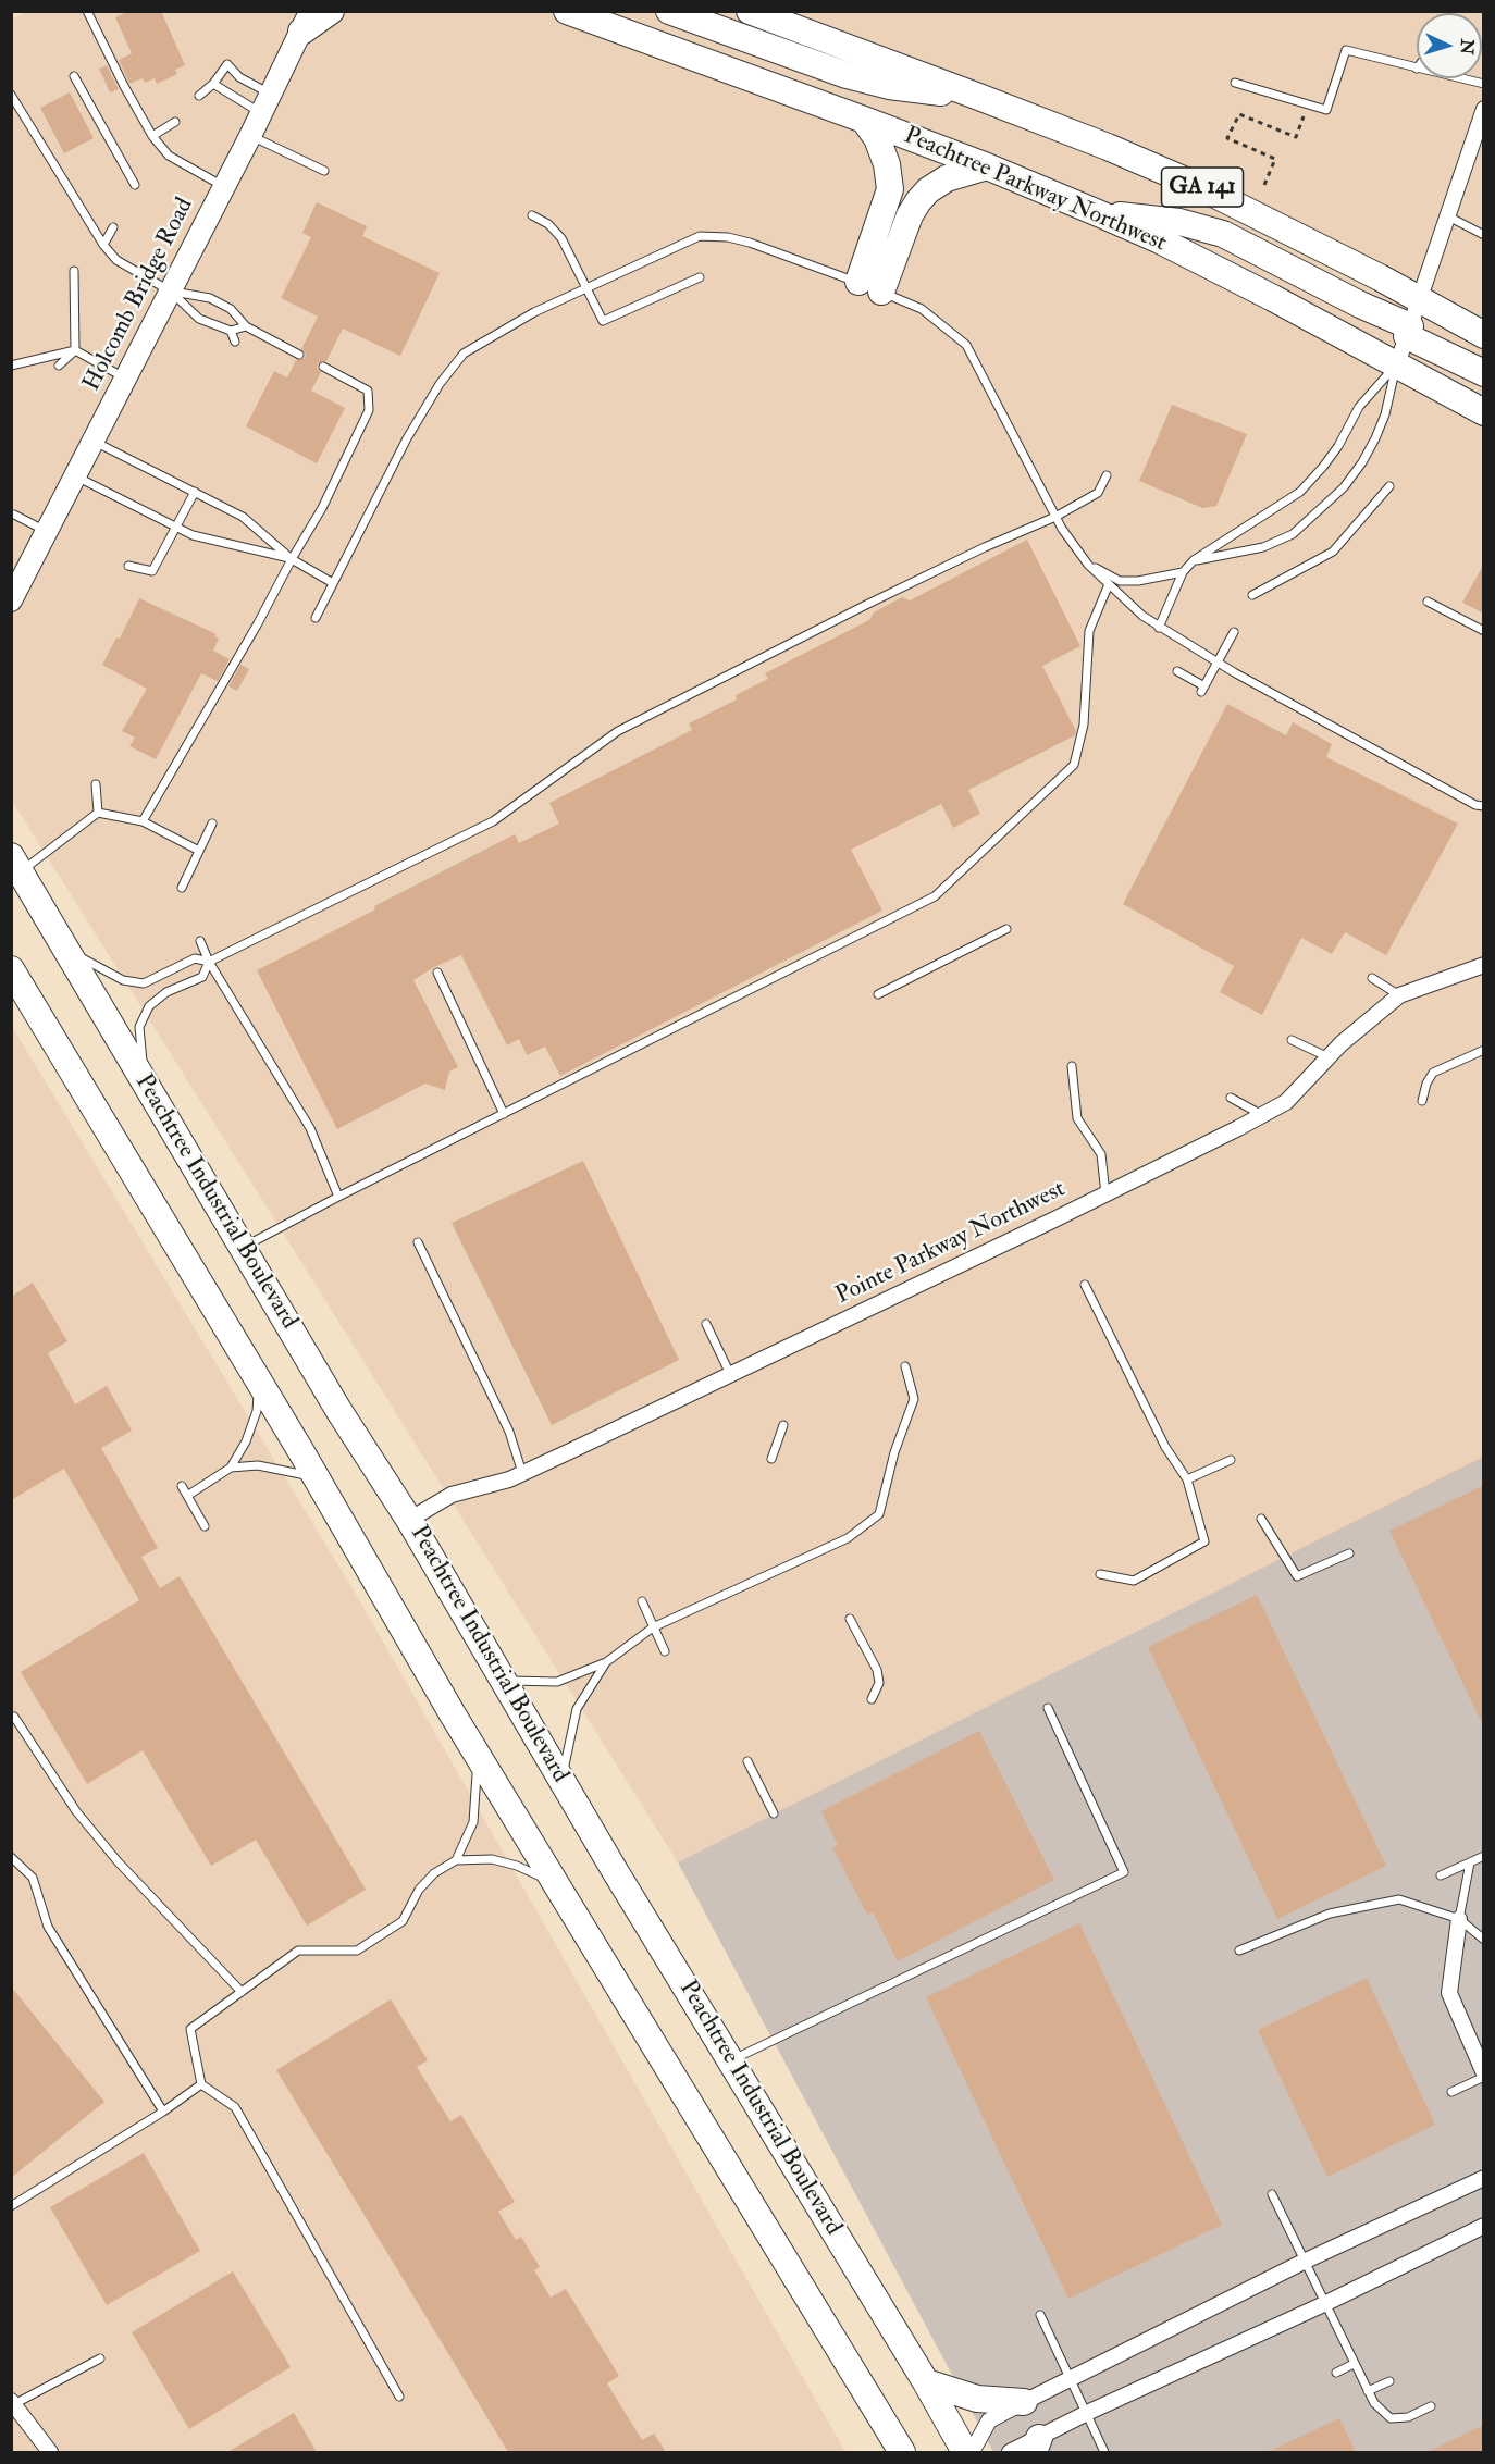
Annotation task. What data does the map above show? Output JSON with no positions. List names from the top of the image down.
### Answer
{
  "streets": {
    "highway": ["GA 141", "Peachtree Parkway Northwest", "Peachtree Industrial Boulevard"],
    "main road": ["Holcomb Bridge Road"],
    "street": ["Pointe Parkway Northwest"]
  },
  "crossings": [
    ["Peachtree Industrial Boulevard", "Pointe Parkway Northwest"]
  ],
  "north": "right"
}
